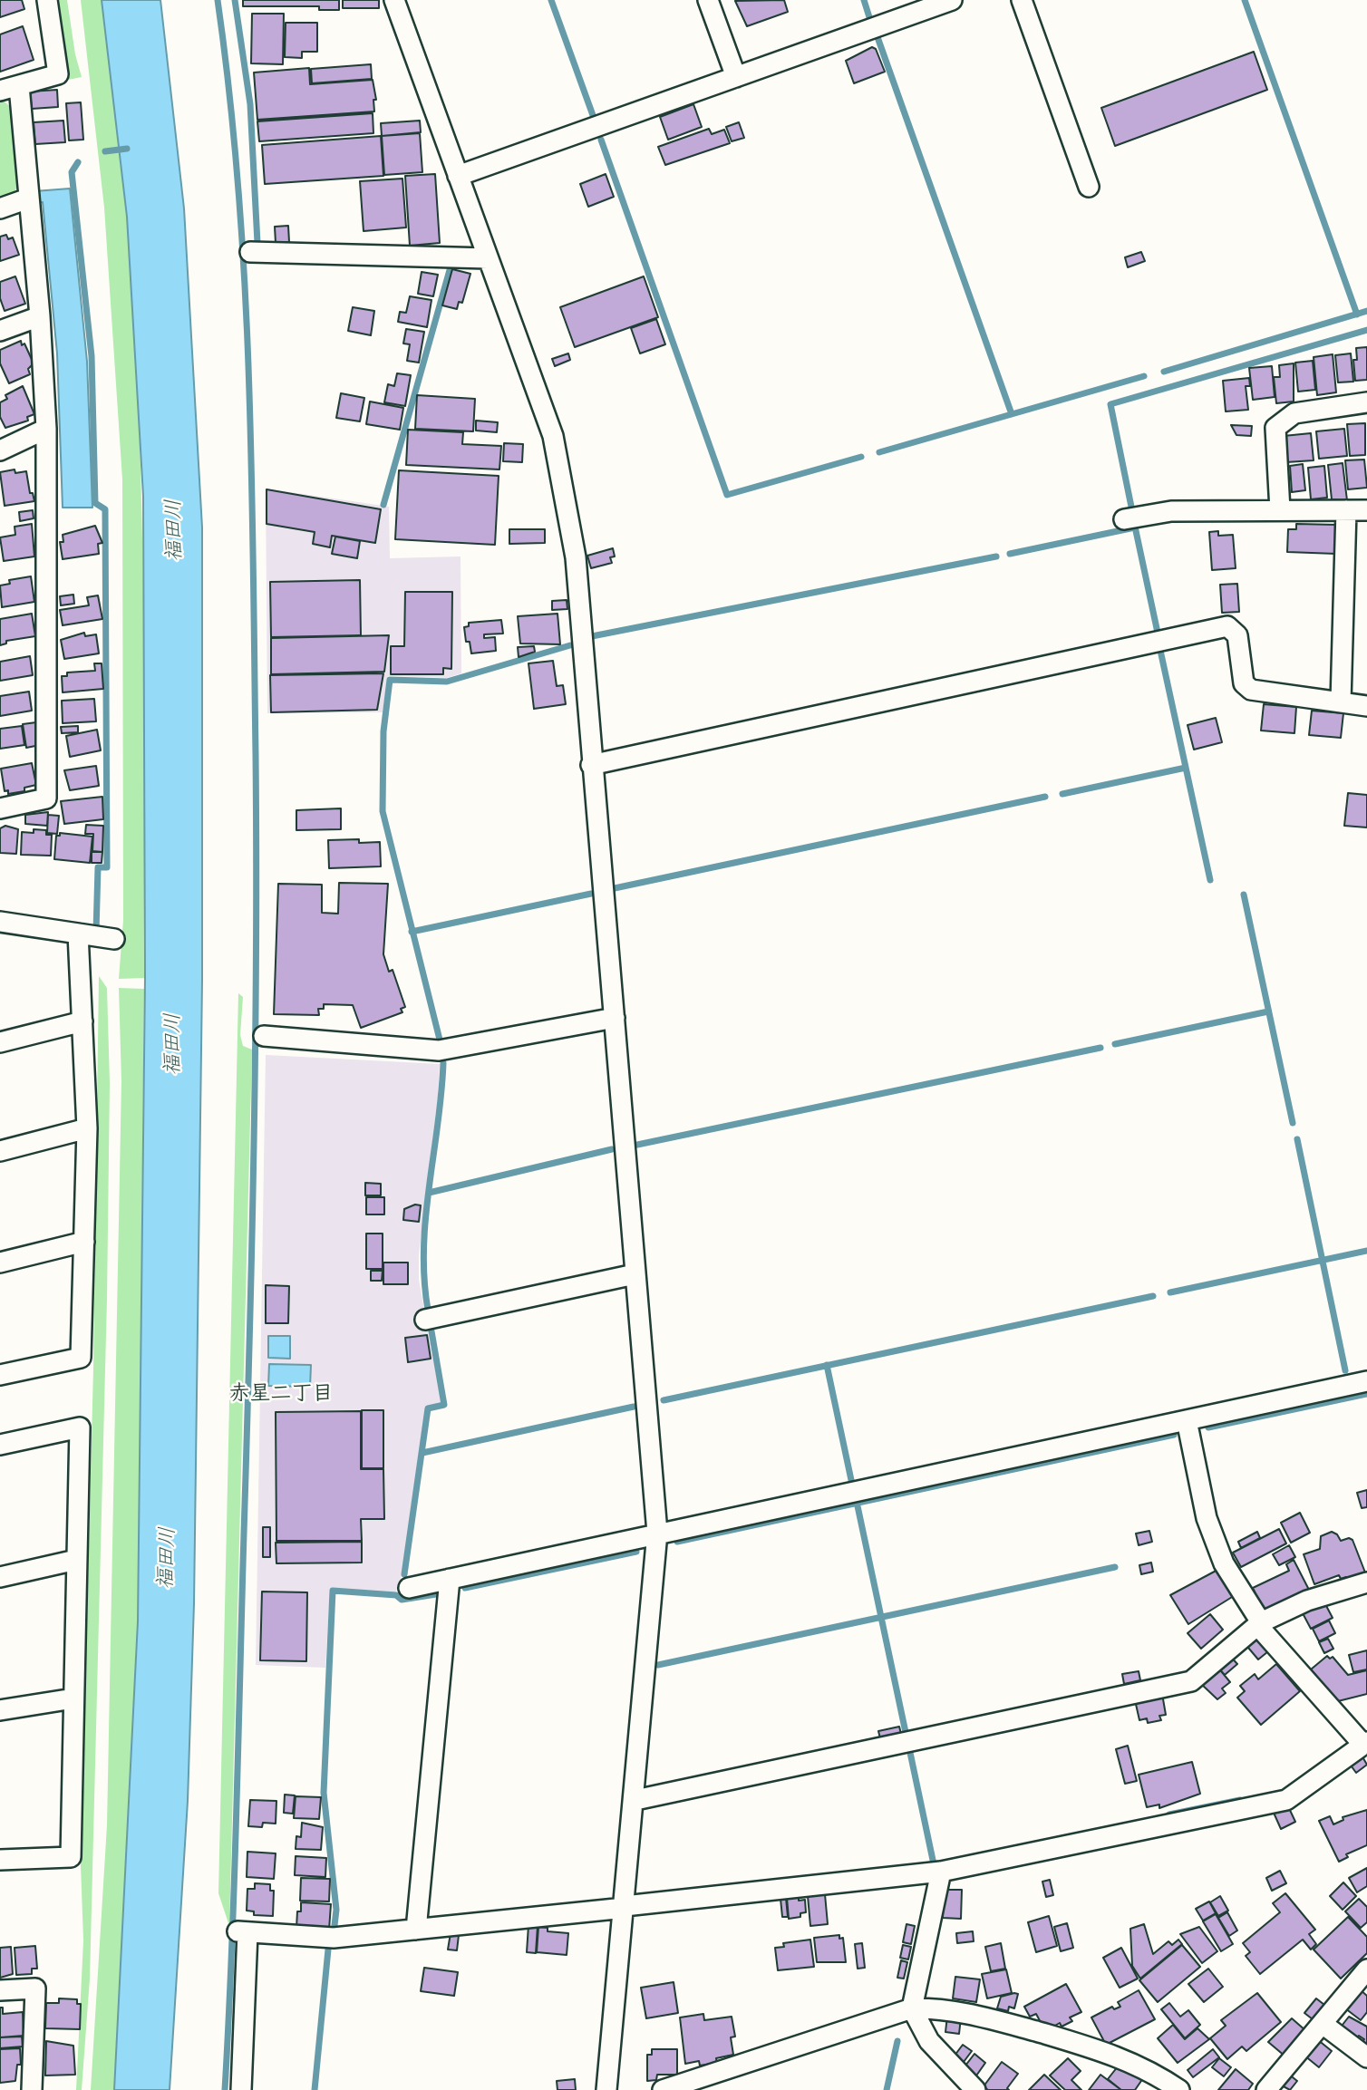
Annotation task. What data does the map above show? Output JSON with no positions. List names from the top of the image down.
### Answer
{
  "districts": ["赤星二丁目"],
  "water": ["福田川"]
}
